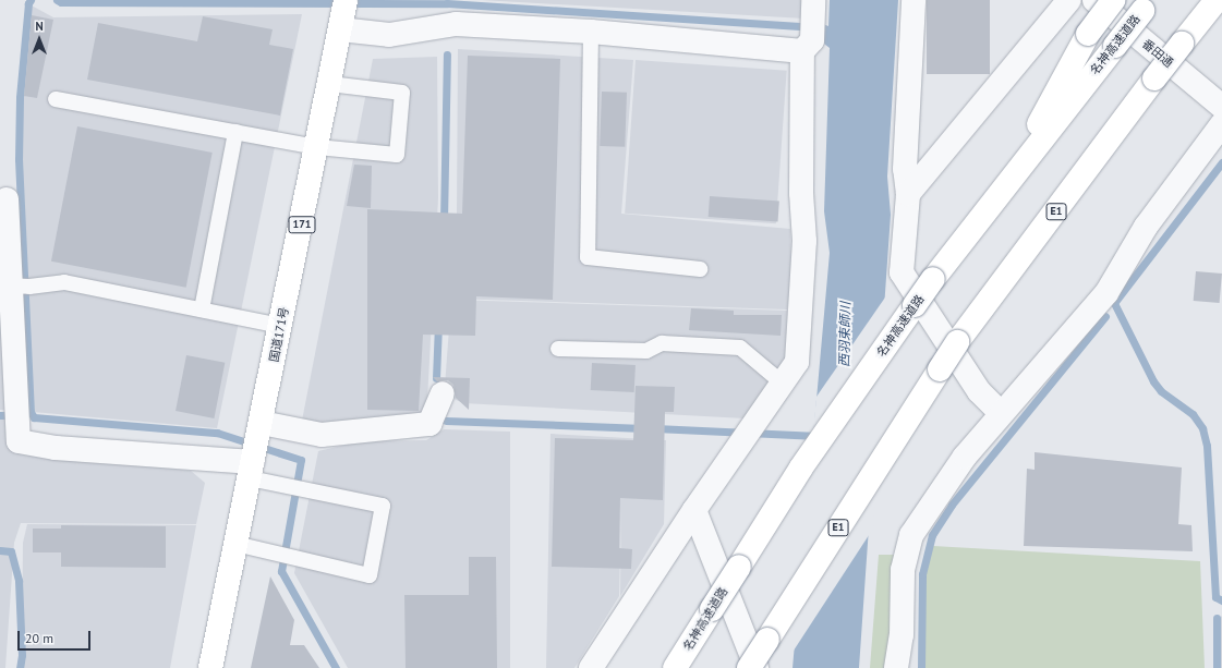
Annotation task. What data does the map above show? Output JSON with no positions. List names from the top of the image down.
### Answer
{
  "streets": {
    "highway": [
      "名神高速道路",
      "E1",
      "171",
      "国道171号"
    ],
    "street": ["番田通"]
  },
  "water": ["西羽束師川"],
  "scale_bar": "20 m",
  "north": "top"
}
